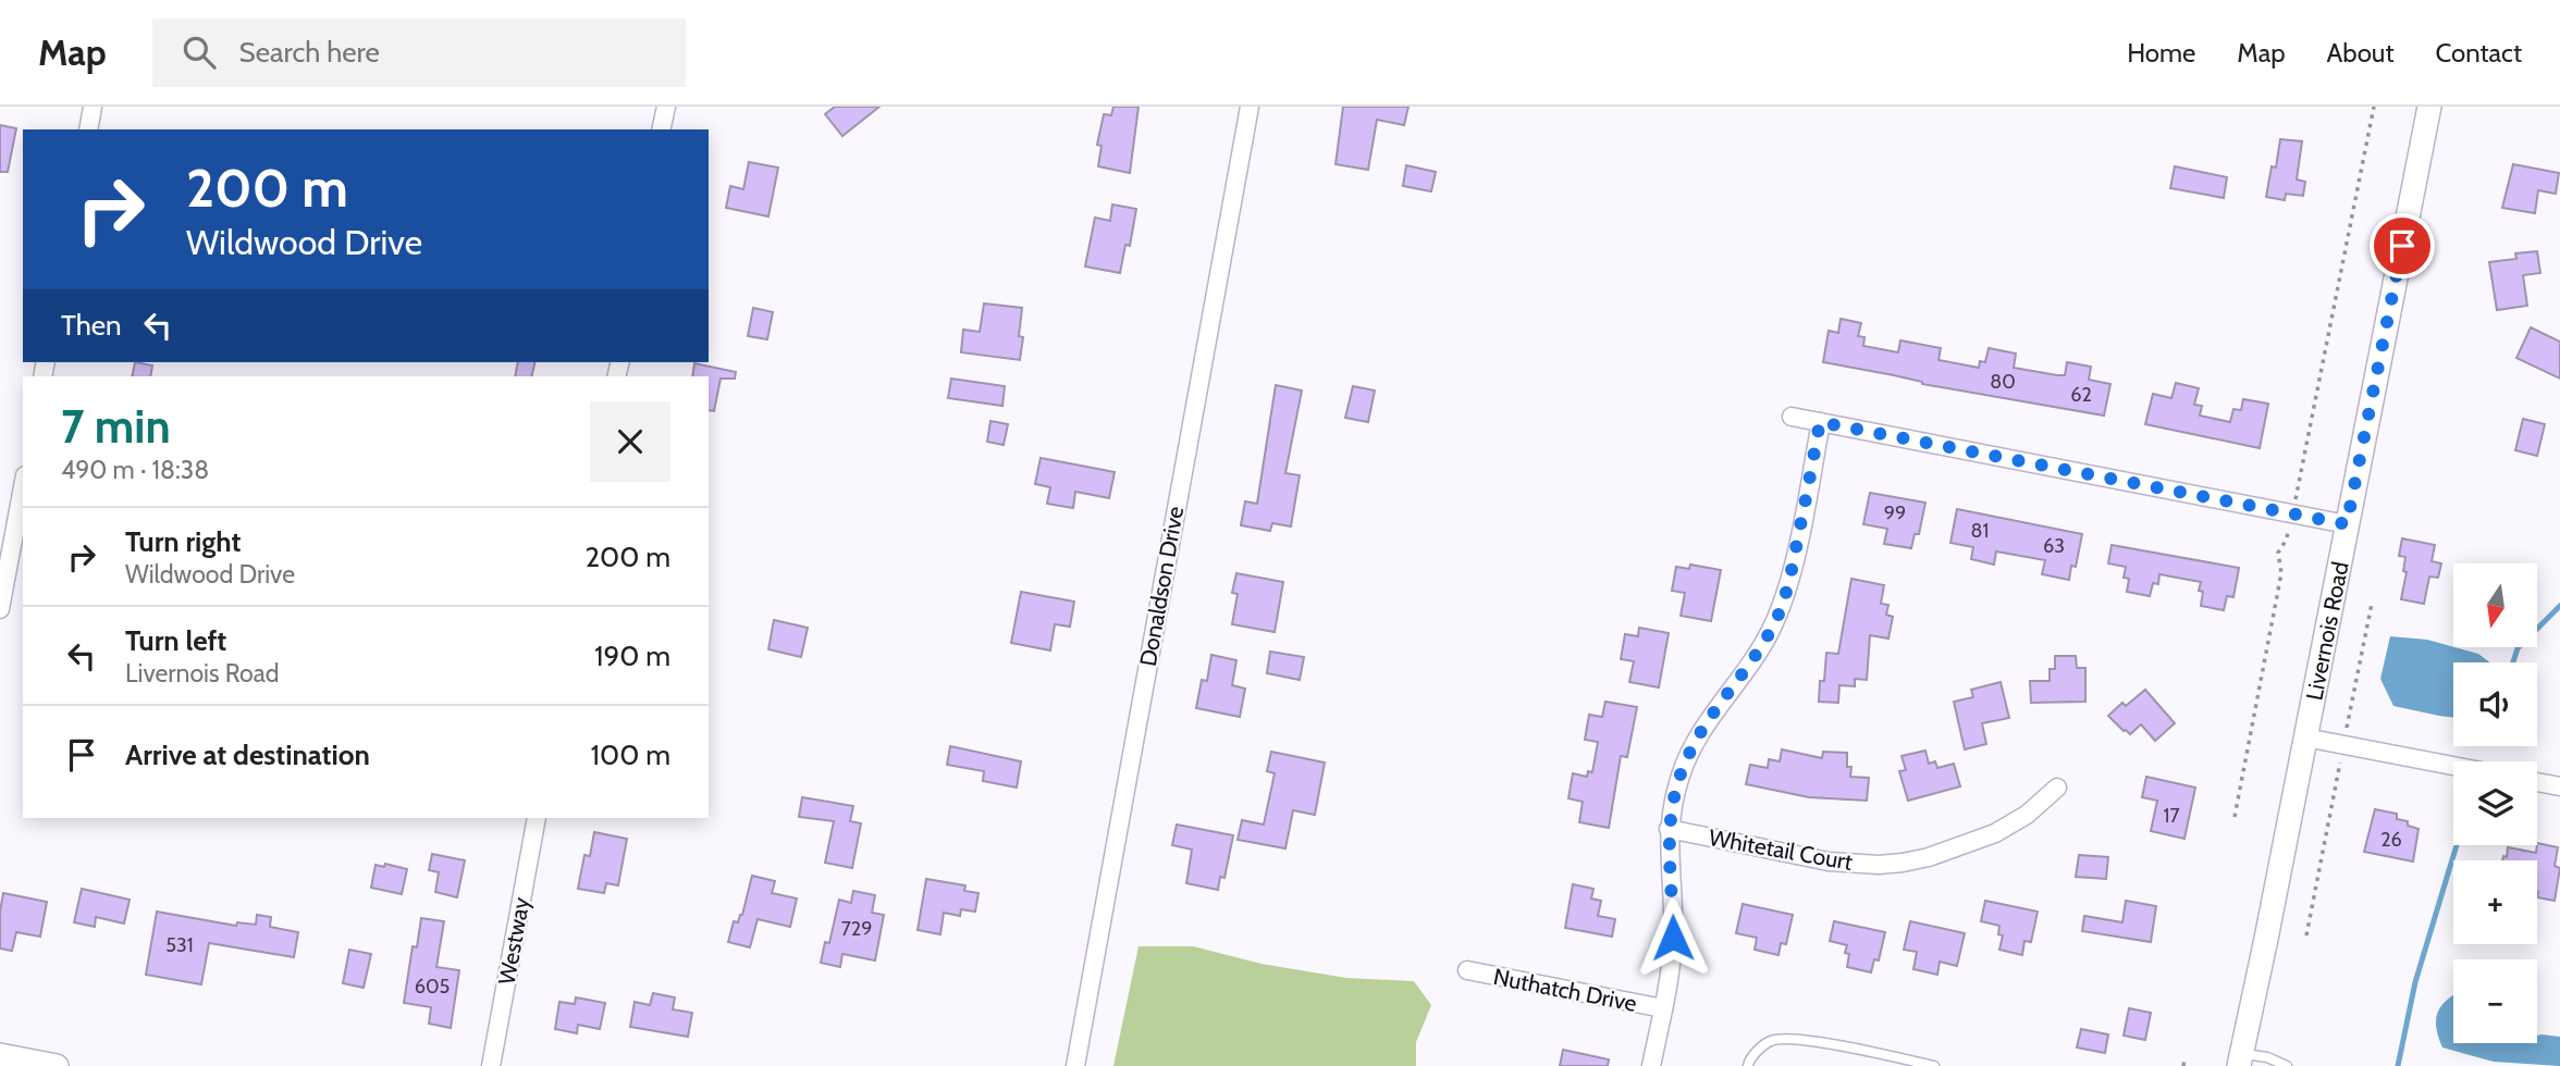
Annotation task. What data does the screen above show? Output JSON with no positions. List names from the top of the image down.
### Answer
{
  "streets": {
    "street": [
      "Donaldson Drive",
      "Livernois Road",
      "Whitetail Court",
      "Westway",
      "Nuthatch Drive"
    ]
  },
  "house_numbers": [
    "80",
    "62",
    "99",
    "81",
    "63",
    "17",
    "26",
    "729",
    "531",
    "605"
  ],
  "north": "bottom",
  "page": {
    "header": "Map",
    "search": "Search here",
    "nav": [
      "Home",
      "Map",
      "About",
      "Contact"
    ],
    "turn": ["200 m", "Wildwood Drive"],
    "then": "Then",
    "heading": ["7 min", "490 m · 18:38"],
    "list": [
      {
        "name": "Turn right",
        "note": "Wildwood Drive",
        "value": "200 m"
      },
      {
        "name": "Turn left",
        "note": "Livernois Road",
        "value": "190 m"
      },
      {
        "name": "Arrive at destination",
        "value": "100 m"
      }
    ],
    "map_buttons": ["+", "−"]
  }
}
